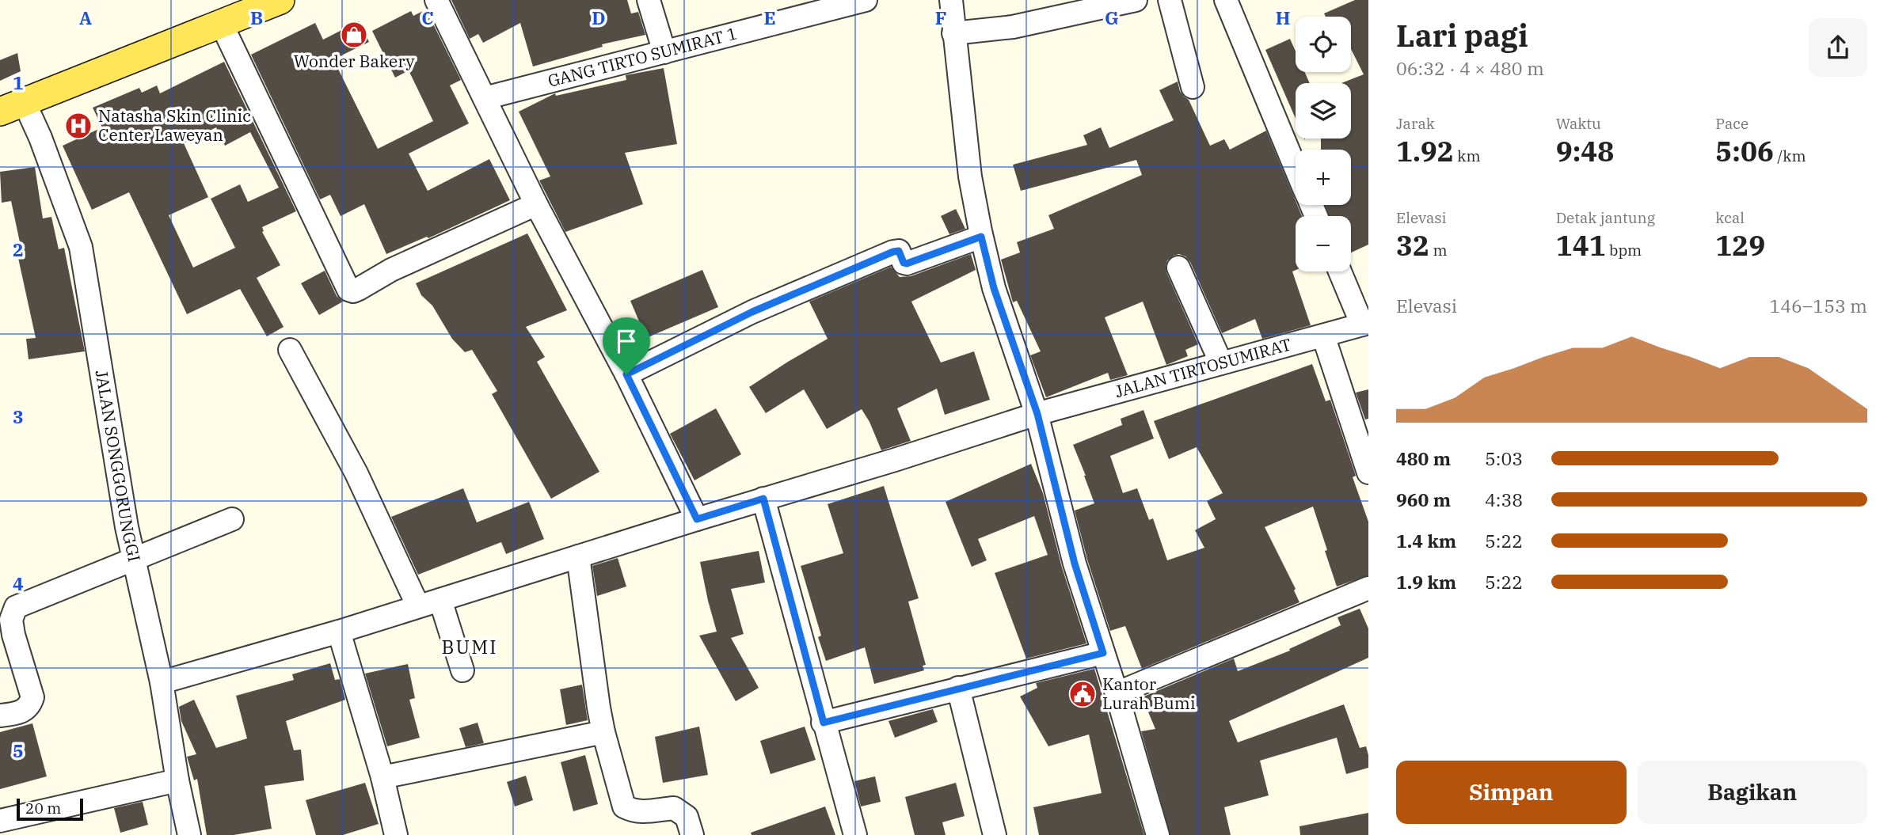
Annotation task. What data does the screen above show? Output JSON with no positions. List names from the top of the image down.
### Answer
{
  "streets": {
    "street": ["GANG TIRTO SUMIRAT 1", "JALAN TIRTOSUMIRAT", "JALAN SONGGORUNGGI"]
  },
  "crossings": [
    ["JALAN TIRTOSUMIRAT", "JALAN SONGGORUNGGI"]
  ],
  "districts": ["BUMI"],
  "places": {
    "shop": ["Wonder Bakery"],
    "hospital": ["Natasha Skin Clinic Center Laweyan"],
    "public building": ["Kantor Lurah Bumi"]
  },
  "scale_bar": "20 m",
  "page": {
    "heading": ["Lari pagi", "06:32 · 4 × 480 m"],
    "map_buttons": ["+", "−"],
    "stats": [
      ["Jarak", "1.92 km"],
      ["Waktu", "9:48"],
      ["Pace", "5:06 /km"],
      ["Elevasi", "32 m"],
      ["Detak jantung", "141 bpm"],
      ["kcal", "129"]
    ],
    "chart": ["Elevasi", "146–153 m"],
    "list": [
      {
        "name": "480 m",
        "note": "5:03"
      },
      {
        "name": "960 m",
        "note": "4:38"
      },
      {
        "name": "1.4 km",
        "note": "5:22"
      },
      {
        "name": "1.9 km",
        "note": "5:22"
      }
    ],
    "buttons": ["Simpan", "Bagikan"],
    "scale": "20 m"
  },
  "grid": {
    "columns": [
      "A",
      "B",
      "C",
      "D",
      "E",
      "F",
      "G",
      "H"
    ],
    "rows": [
      "1",
      "2",
      "3",
      "4",
      "5"
    ]
  }
}
